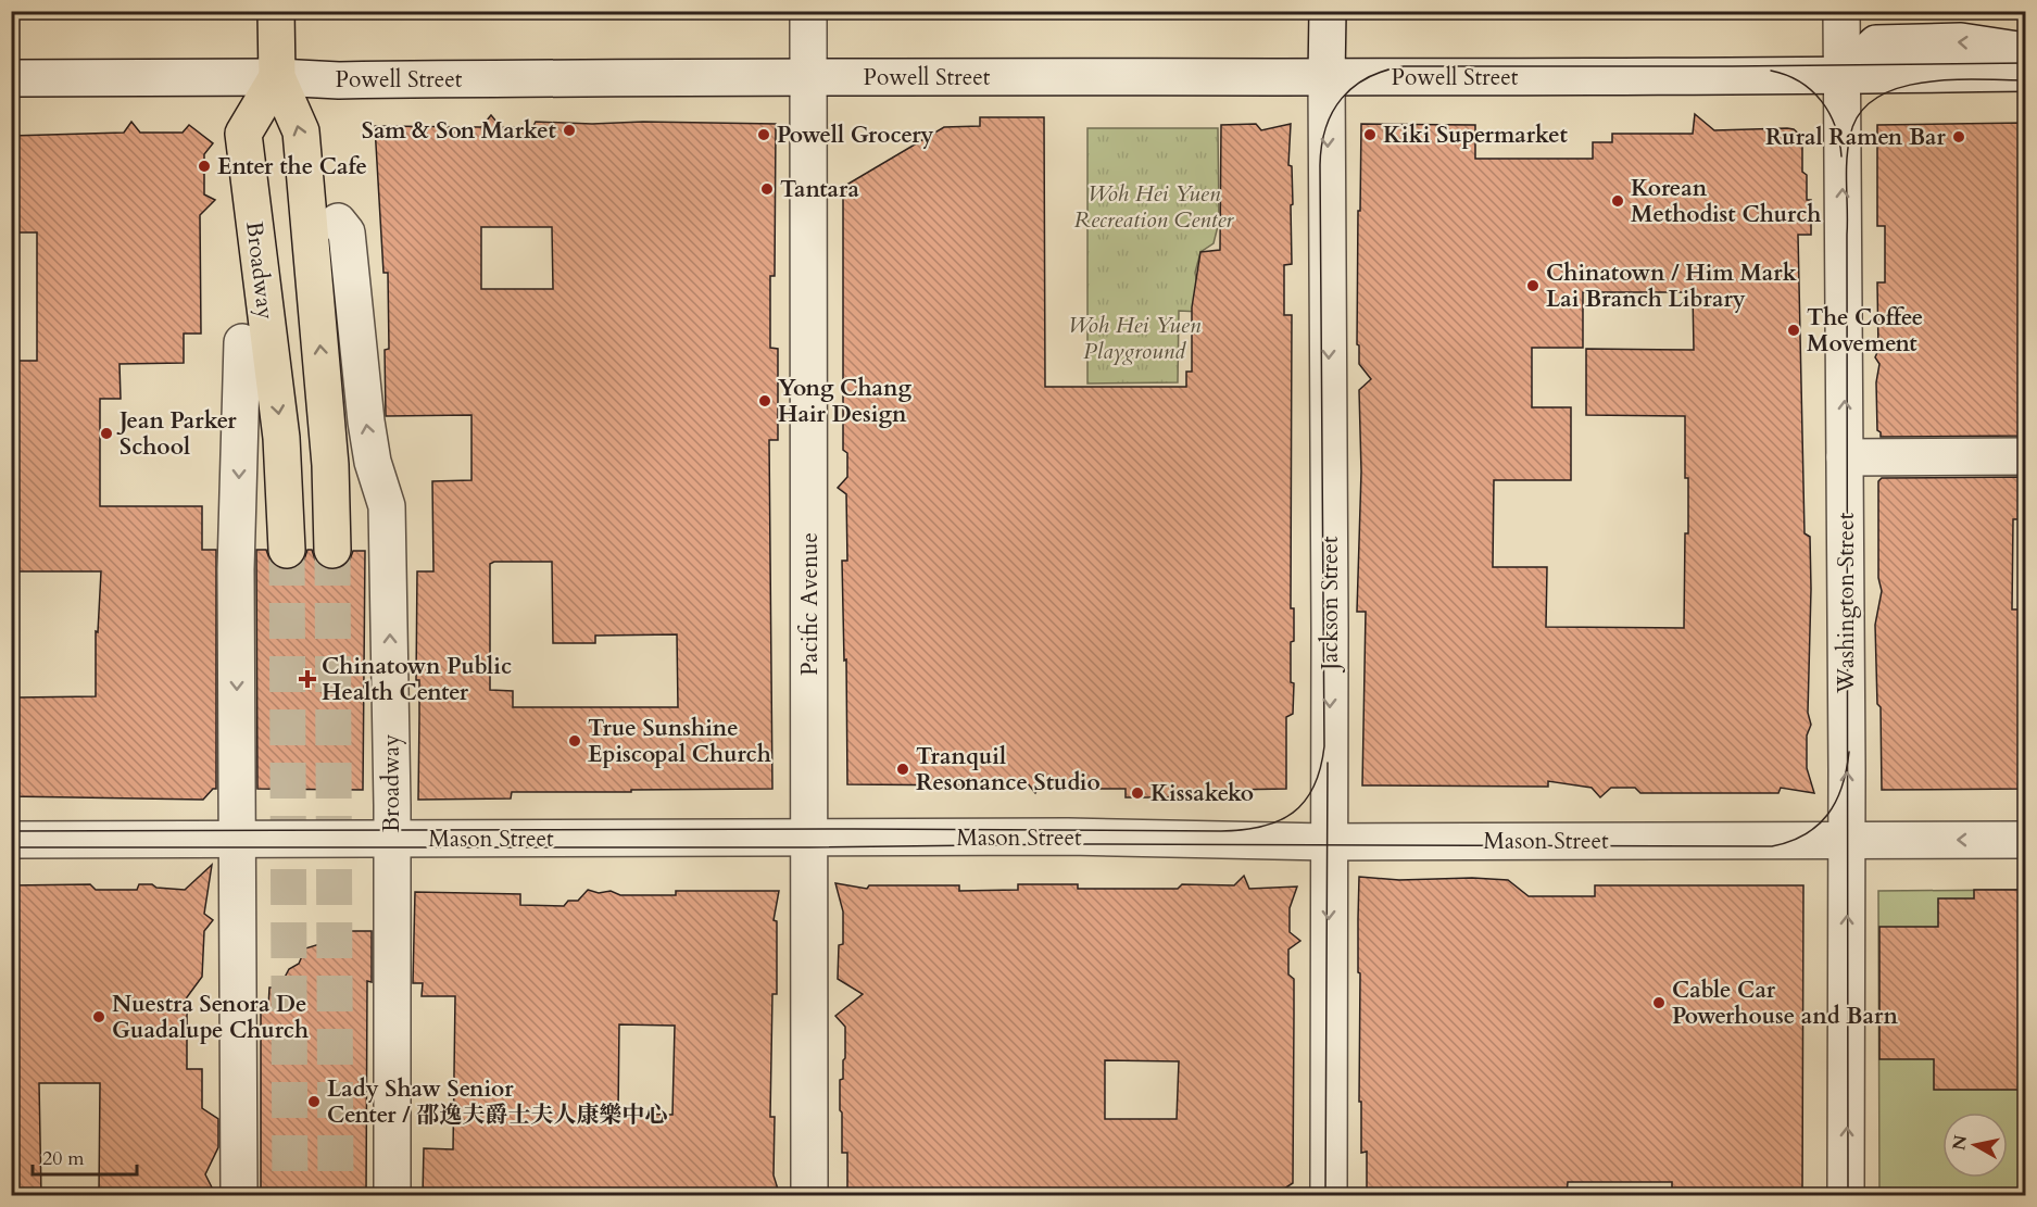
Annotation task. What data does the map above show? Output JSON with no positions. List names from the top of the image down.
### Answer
{
  "streets": {
    "main road": ["Broadway"],
    "street": [
      "Powell Street",
      "Jackson Street",
      "Washington Street",
      "Pacific Avenue",
      "Mason Street"
    ]
  },
  "crossings": [
    ["Powell Street", "Broadway"],
    ["Powell Street", "Jackson Street"],
    ["Powell Street", "Washington Street"],
    ["Powell Street", "Pacific Avenue"],
    ["Broadway", "Mason Street"],
    ["Jackson Street", "Mason Street"],
    ["Washington Street", "Mason Street"],
    ["Pacific Avenue", "Mason Street"]
  ],
  "one_way": ["Jackson Street", "Washington Street"],
  "parks": ["Woh Hei Yuen Recreation Center", "Woh Hei Yuen Playground"],
  "places": {
    "other": [
      "Sam & Son Market",
      "Powell Grocery",
      "Kiki Supermarket",
      "Rural Ramen Bar",
      "Enter the Cafe",
      "Tantara",
      "Korean Methodist Church",
      "Chinatown / Him Mark Lai Branch Library",
      "The Coffee Movement",
      "Yong Chang Hair Design",
      "Jean Parker School",
      "True Sunshine Episcopal Church",
      "Tranquil Resonance Studio",
      "Kissakeko",
      "Cable Car Powerhouse and Barn",
      "Nuestra Senora De Guadalupe Church",
      "Lady Shaw Senior Center / 邵逸夫爵士夫人康樂中心"
    ],
    "health": ["Chinatown Public Health Center"]
  },
  "scale_bar": "20 m",
  "north": "left"
}
